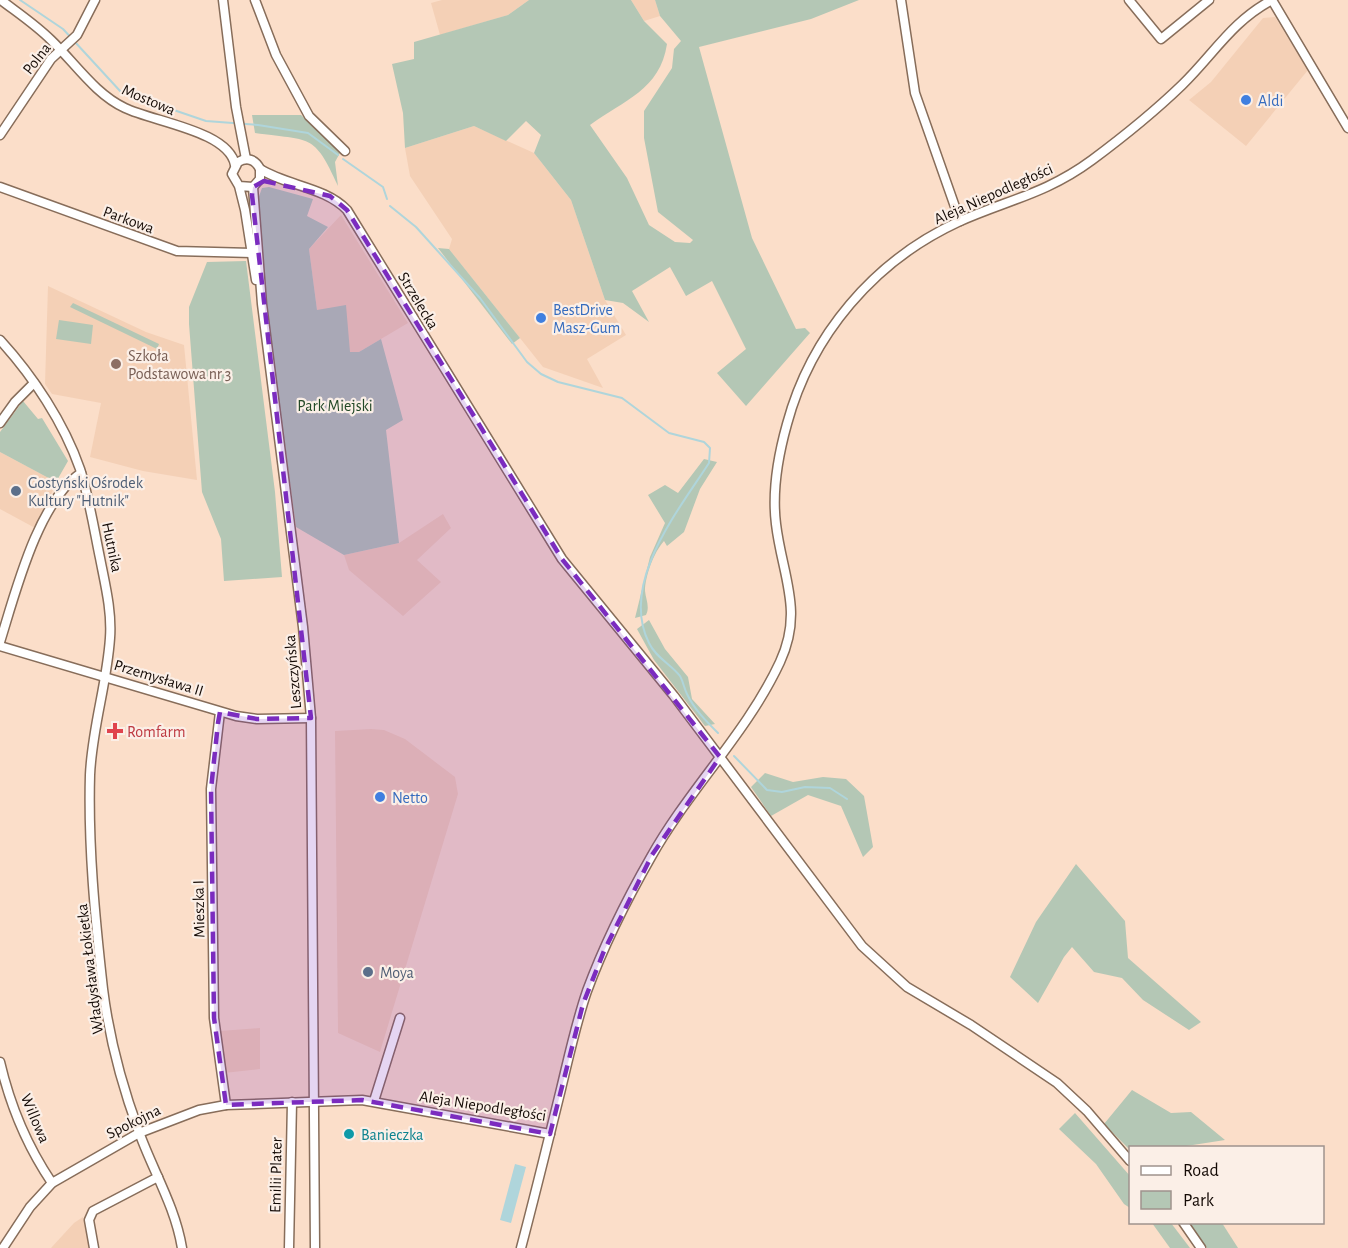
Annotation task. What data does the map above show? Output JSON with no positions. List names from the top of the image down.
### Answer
{
  "streets": {
    "street": [
      "Polna",
      "Mostowa",
      "Aleja Niepodległości",
      "Parkowa",
      "Strzelecka",
      "Hutnika",
      "Leszczyńska",
      "Przemysława II",
      "Mieszka I",
      "Władysława Łokietka",
      "Willowa",
      "Spokojna",
      "Emilii Plater"
    ]
  },
  "crossings": [
    ["Polna", "Mostowa"],
    ["Aleja Niepodległości", "Strzelecka"],
    ["Aleja Niepodległości", "Leszczyńska"],
    ["Aleja Niepodległości", "Spokojna"],
    ["Parkowa", "Leszczyńska"],
    ["Strzelecka", "Leszczyńska"],
    ["Hutnika", "Przemysława II"],
    ["Hutnika", "Władysława Łokietka"],
    ["Leszczyńska", "Przemysława II"],
    ["Leszczyńska", "Spokojna"],
    ["Przemysława II", "Mieszka I"],
    ["Przemysława II", "Władysława Łokietka"],
    ["Mieszka I", "Spokojna"],
    ["Władysława Łokietka", "Spokojna"],
    ["Willowa", "Spokojna"],
    ["Spokojna", "Emilii Plater"]
  ],
  "parks": ["Park Miejski"],
  "places": {
    "other": [
      "Aldi",
      "BestDrive Masz-Gum",
      "Szkoła Podstawowa nr 3",
      "Gostyński Ośrodek Kultury \"Hutnik\"",
      "Netto",
      "Moya",
      "Banieczka"
    ],
    "health": ["Romfarm"]
  },
  "legend": ["Road", "Park"]
}
